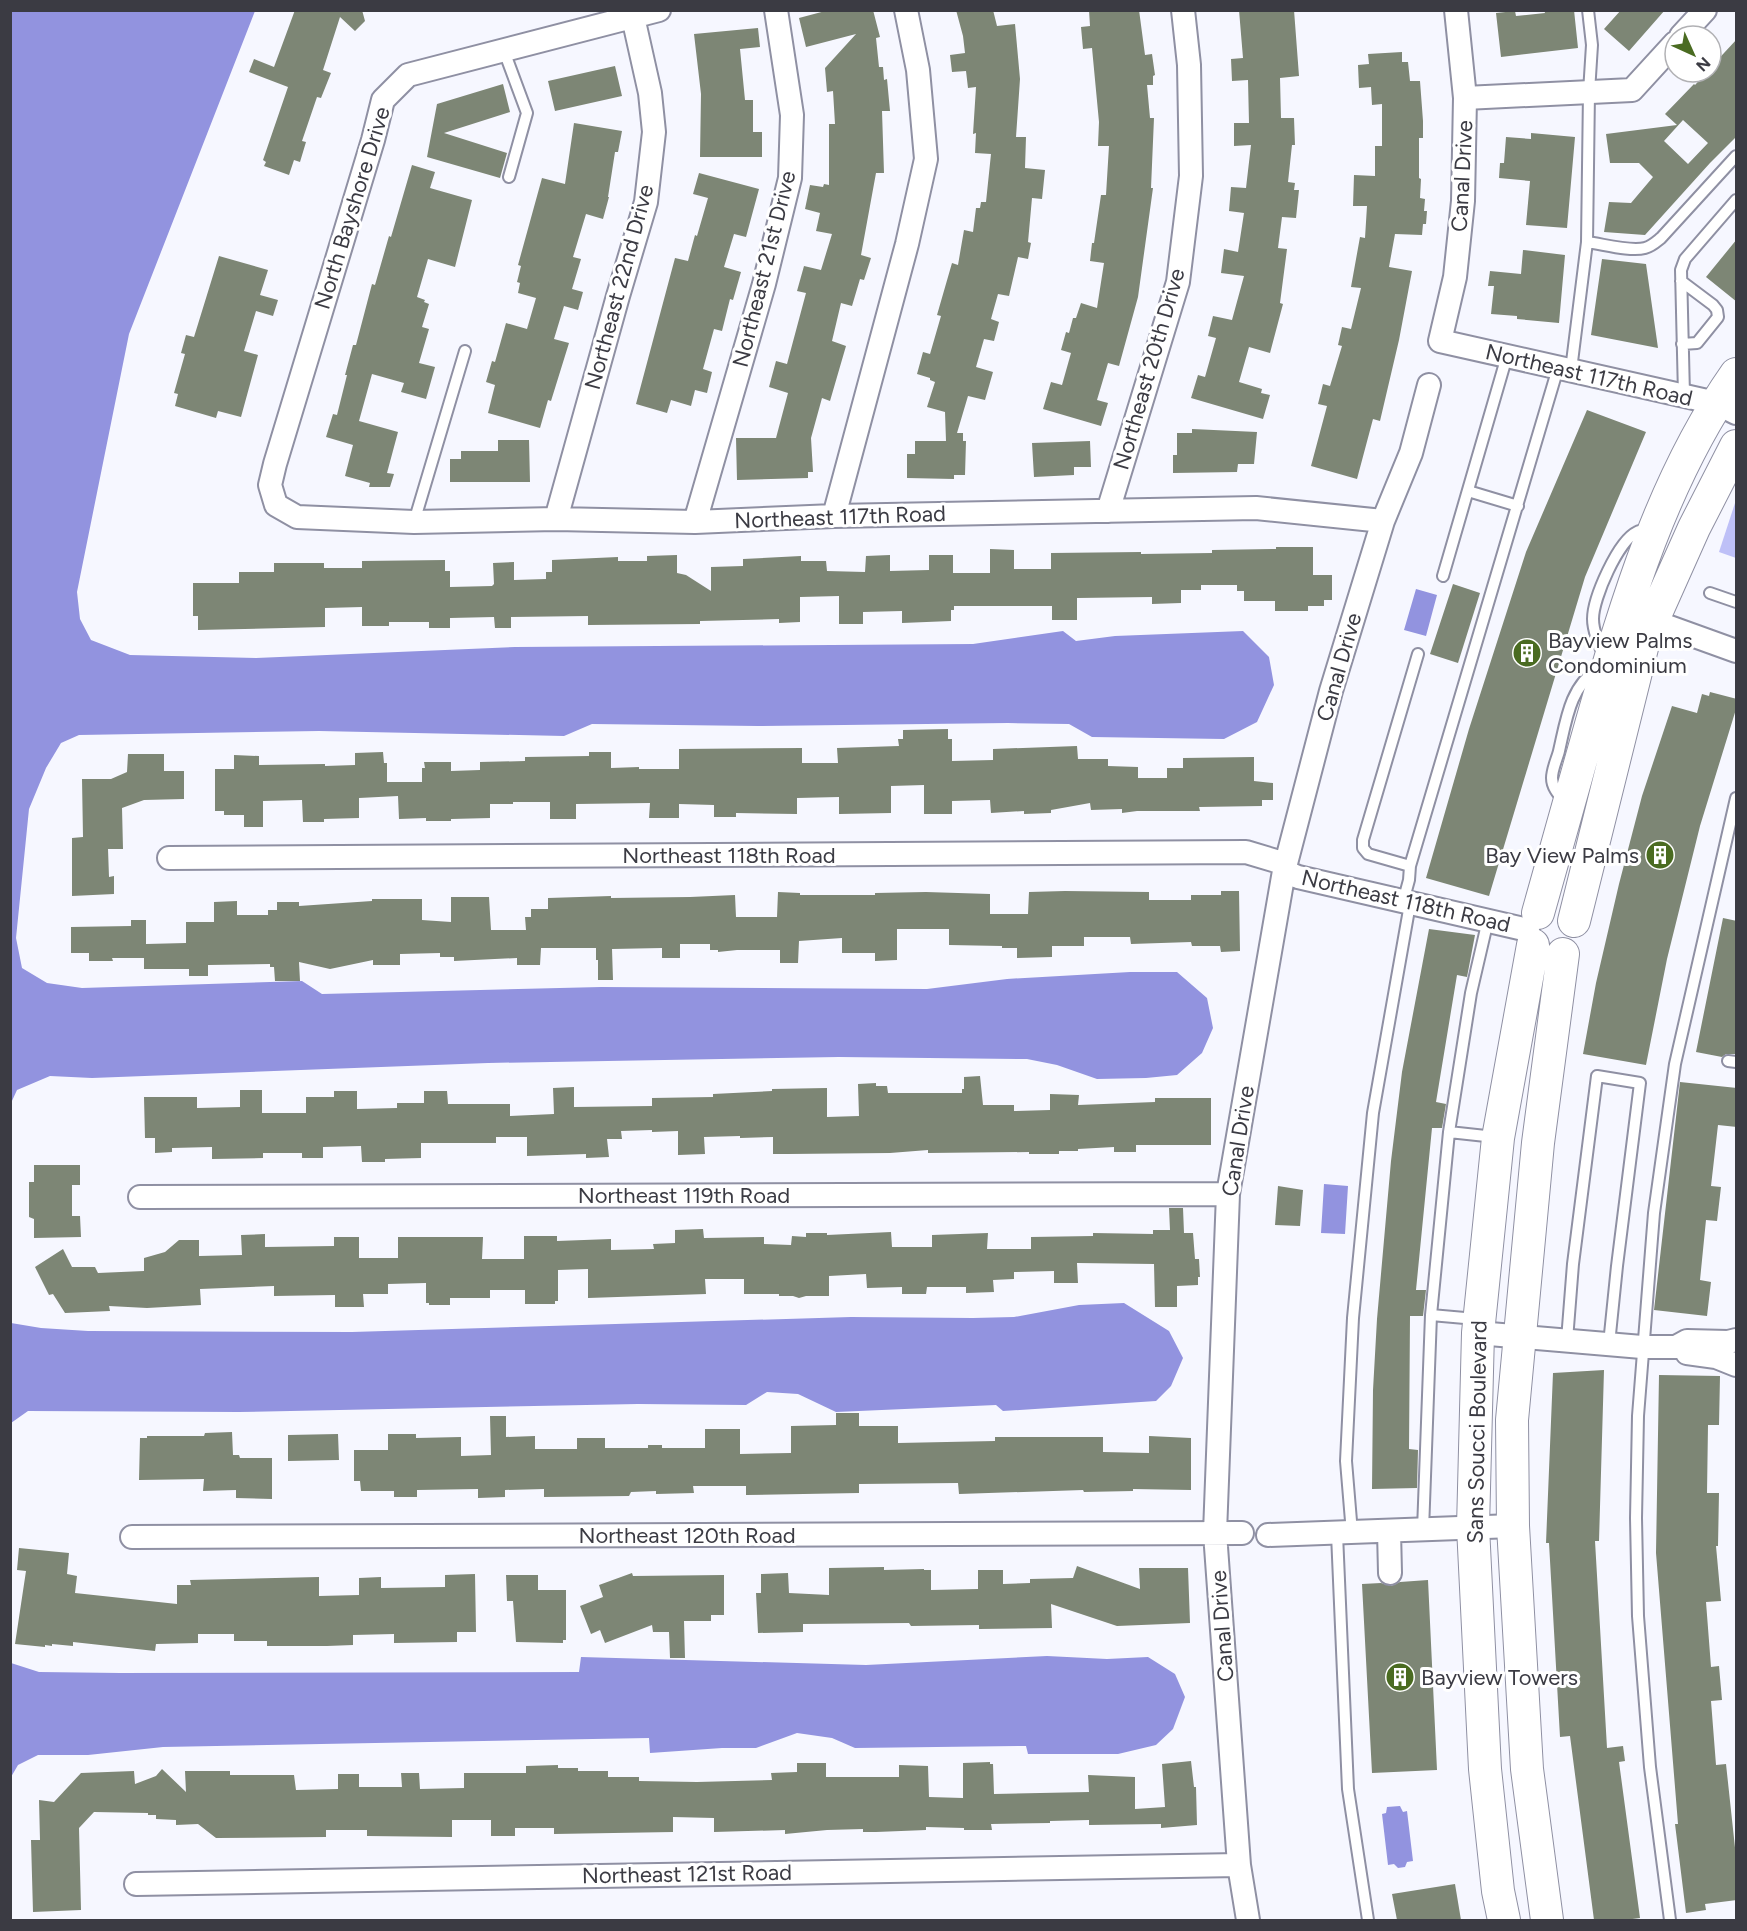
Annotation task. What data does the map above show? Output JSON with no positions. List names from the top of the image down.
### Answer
{
  "streets": {
    "street": [
      "Canal Drive",
      "North Bayshore Drive",
      "Northeast 21st Drive",
      "Northeast 22nd Drive",
      "Northeast 20th Drive",
      "Northeast 117th Road",
      "Northeast 118th Road",
      "Northeast 119th Road",
      "Sans Soucci Boulevard",
      "Northeast 120th Road",
      "Northeast 121st Road"
    ]
  },
  "crossings": [
    ["Canal Drive", "Northeast 117th Road"],
    ["Canal Drive", "Northeast 118th Road"],
    ["Canal Drive", "Northeast 119th Road"],
    ["Canal Drive", "Northeast 120th Road"],
    ["Canal Drive", "Northeast 121st Road"],
    ["North Bayshore Drive", "Northeast 22nd Drive"],
    ["North Bayshore Drive", "Northeast 117th Road"],
    ["Northeast 21st Drive", "Northeast 117th Road"],
    ["Northeast 22nd Drive", "Northeast 117th Road"],
    ["Northeast 20th Drive", "Northeast 117th Road"],
    ["Northeast 117th Road", "Sans Soucci Boulevard"],
    ["Northeast 118th Road", "Sans Soucci Boulevard"]
  ],
  "places": {
    "building": ["Bayview Palms Condominium", "Bay View Palms", "Bayview Towers"]
  },
  "north": "bottom right"
}
